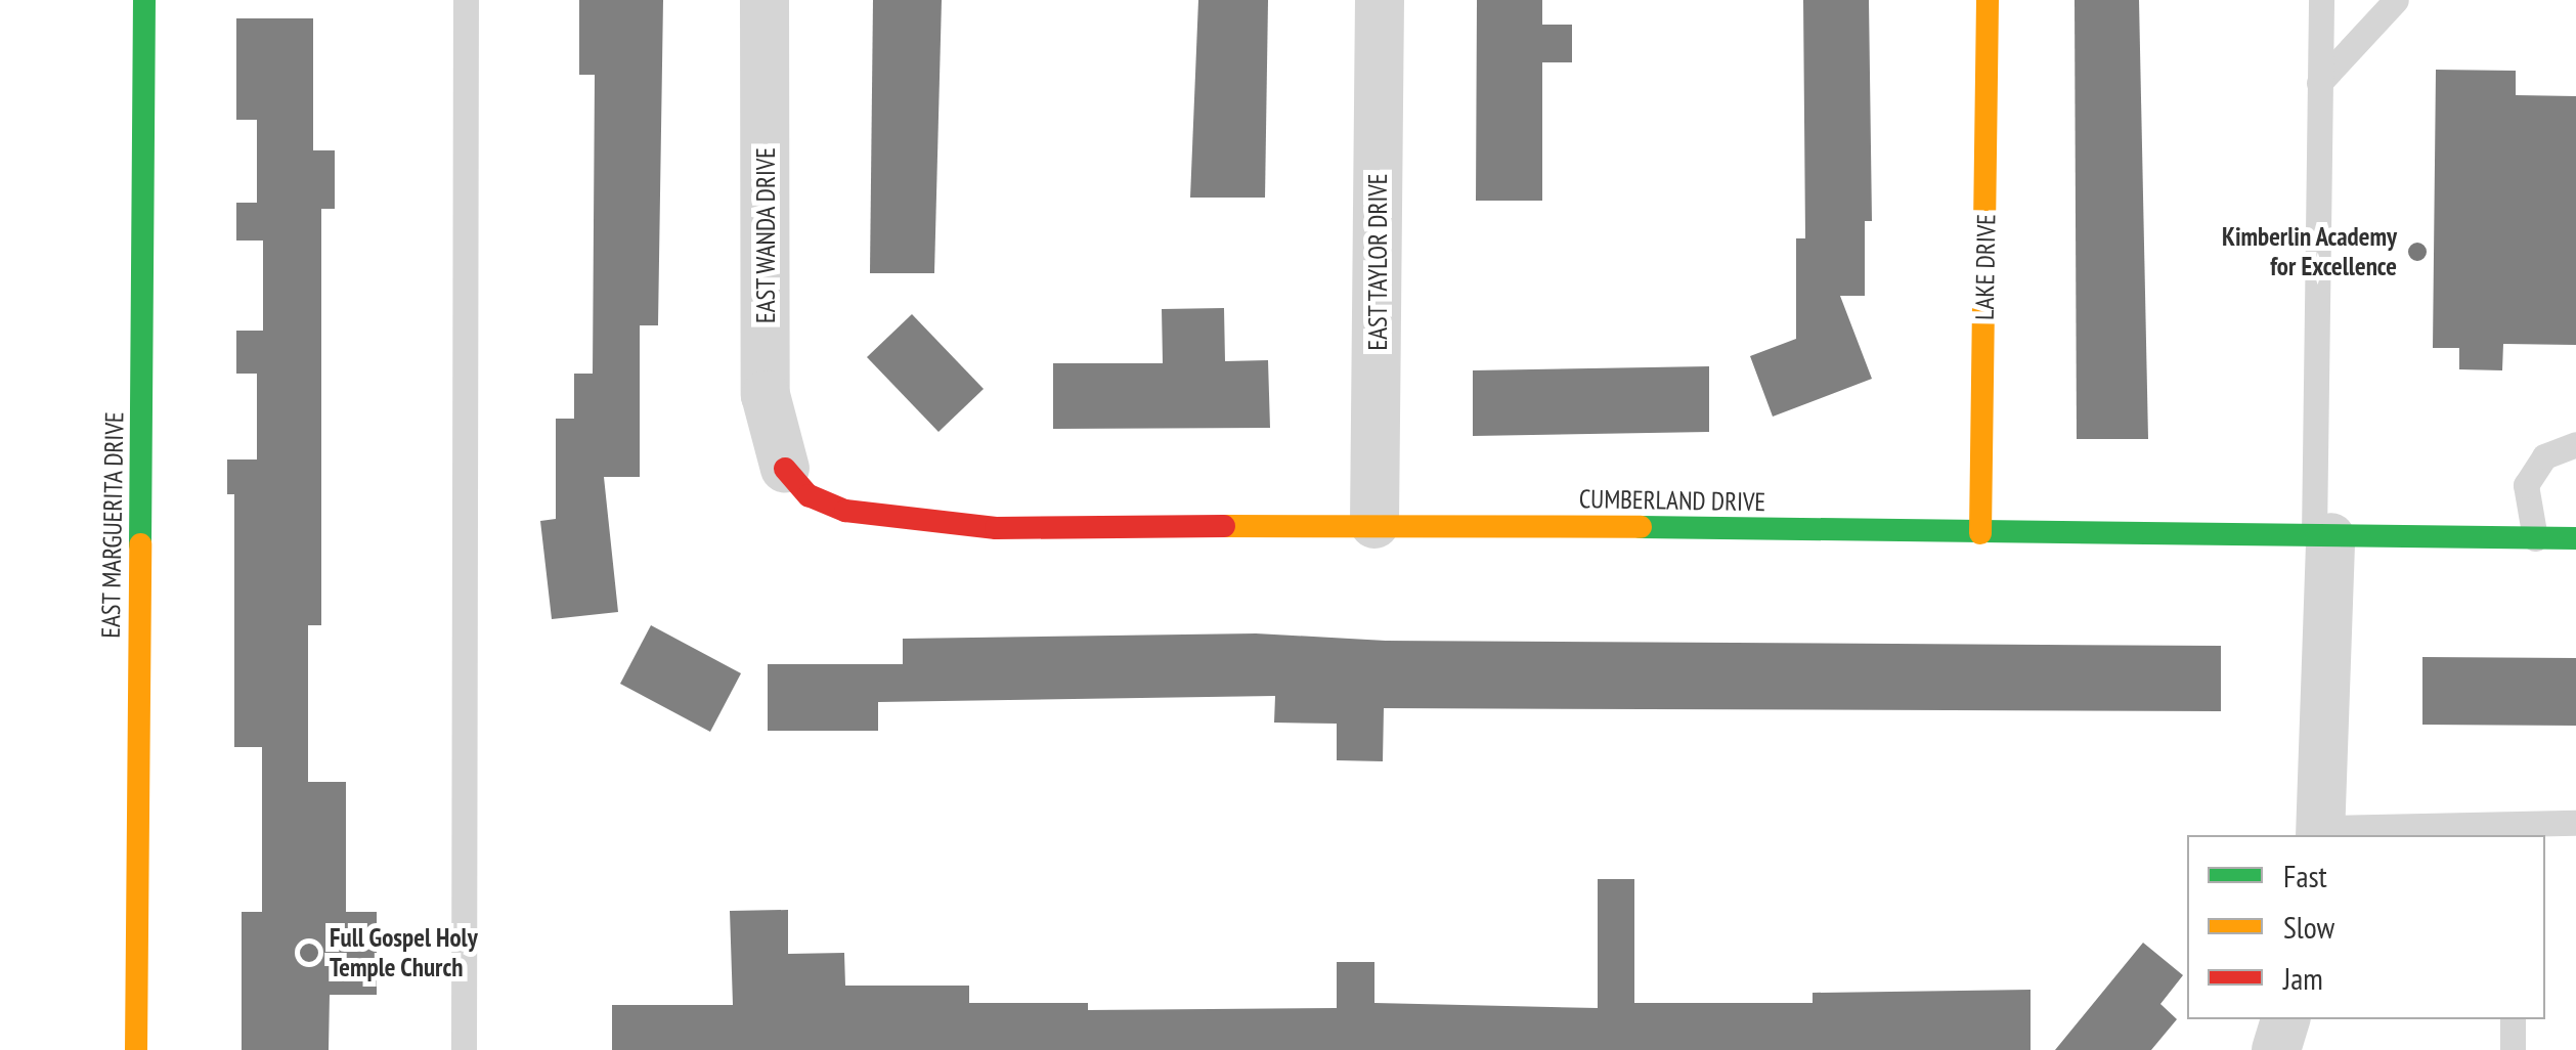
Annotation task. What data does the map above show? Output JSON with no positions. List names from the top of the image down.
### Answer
{
  "streets": {
    "street": [
      "EAST WANDA DRIVE",
      "EAST TAYLOR DRIVE",
      "LAKE DRIVE",
      "CUMBERLAND DRIVE",
      "EAST MARGUERITA DRIVE"
    ]
  },
  "crossings": [
    ["EAST WANDA DRIVE", "CUMBERLAND DRIVE"],
    ["EAST TAYLOR DRIVE", "CUMBERLAND DRIVE"],
    ["LAKE DRIVE", "CUMBERLAND DRIVE"]
  ],
  "places": ["Kimberlin Academy for Excellence", "Full Gospel Holy Temple Church"],
  "legend": ["Fast", "Slow", "Jam"]
}
